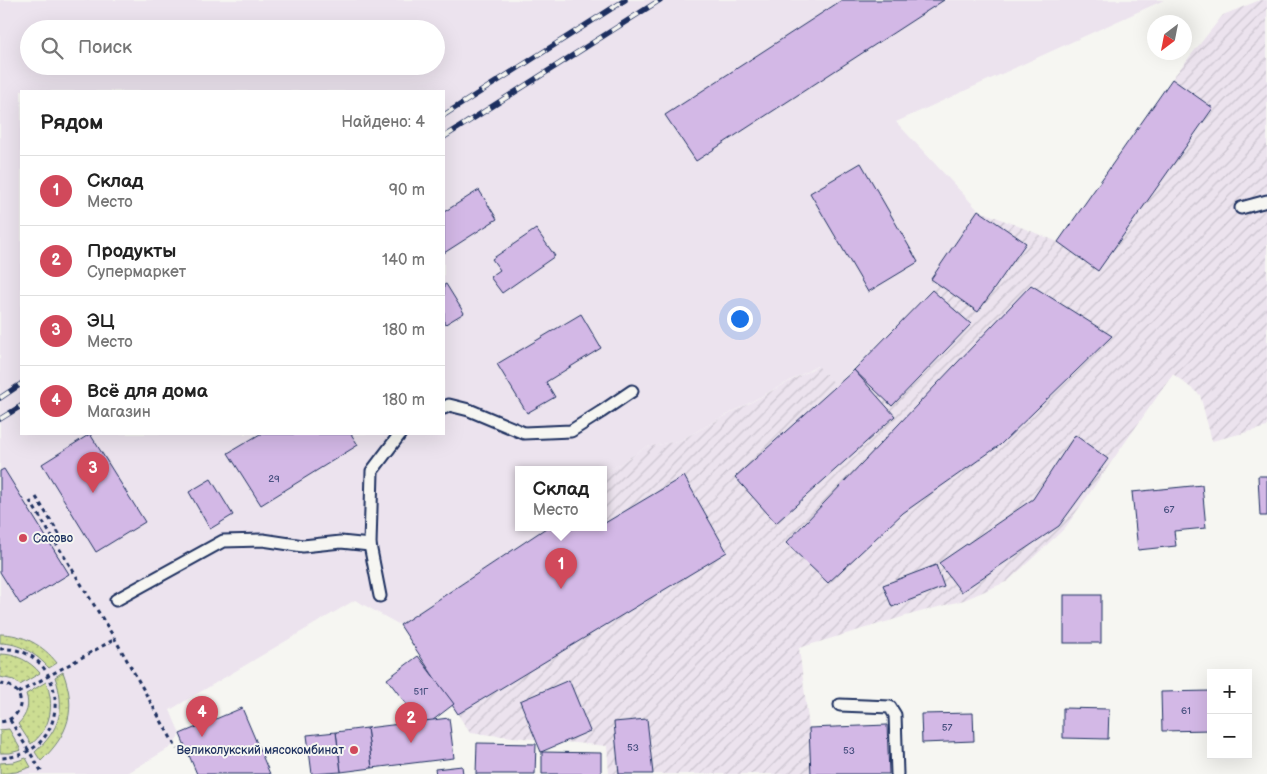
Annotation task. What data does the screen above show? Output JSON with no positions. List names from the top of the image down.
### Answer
{
  "places": ["Сасово", "Великолукский мясокомбинат"],
  "house_numbers": [
    "29",
    "67",
    "51Г",
    "61",
    "57",
    "53",
    "53"
  ],
  "north": "bottom left",
  "page": {
    "search": "Поиск",
    "heading": ["Рядом", "Найдено: 4"],
    "list": [
      {
        "mark": "1",
        "name": "Склад",
        "note": "Место",
        "value": "90 m"
      },
      {
        "mark": "2",
        "name": "Продукты",
        "note": "Супермаркет",
        "value": "140 m"
      },
      {
        "mark": "3",
        "name": "ЭЦ",
        "note": "Место",
        "value": "180 m"
      },
      {
        "mark": "4",
        "name": "Всё для дома",
        "note": "Магазин",
        "value": "180 m"
      }
    ],
    "pins": [
      "3",
      "1",
      "4",
      "2"
    ],
    "popup": ["Склад", "Место"],
    "map_buttons": ["+", "−"]
  }
}
